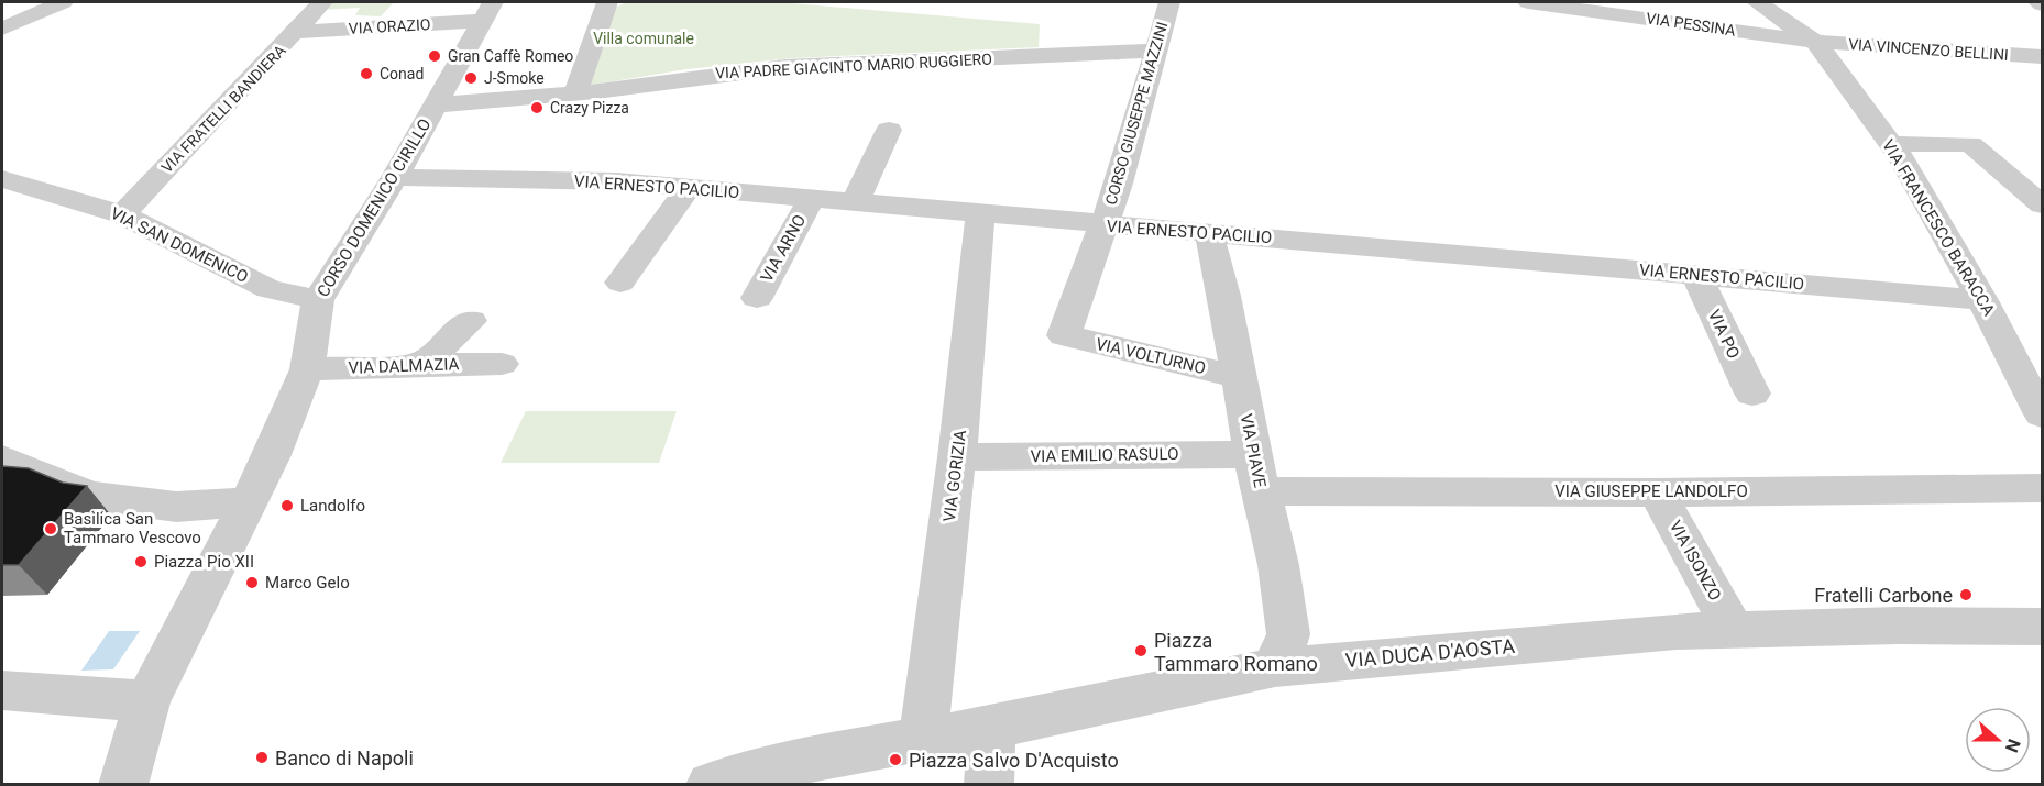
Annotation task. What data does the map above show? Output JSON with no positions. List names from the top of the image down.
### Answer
{
  "streets": {
    "street": [
      "VIA PESSINA",
      "VIA ORAZIO",
      "VIA VINCENZO BELLINI",
      "VIA PADRE GIACINTO MARIO RUGGIERO",
      "VIA FRATELLI BANDIERA",
      "CORSO GIUSEPPE MAZZINI",
      "VIA ERNESTO PACILIO",
      "CORSO DOMENICO CIRILLO",
      "VIA FRANCESCO BARACCA",
      "VIA SAN DOMENICO",
      "VIA ARNO",
      "VIA PO",
      "VIA VOLTURNO",
      "VIA DALMAZIA",
      "VIA PIAVE",
      "VIA EMILIO RASULO",
      "VIA GORIZIA",
      "VIA GIUSEPPE LANDOLFO",
      "VIA ISONZO",
      "VIA DUCA D'AOSTA"
    ]
  },
  "crossings": [
    ["VIA PESSINA", "VIA VINCENZO BELLINI"],
    ["VIA PESSINA", "VIA FRANCESCO BARACCA"],
    ["VIA ORAZIO", "VIA FRATELLI BANDIERA"],
    ["VIA ORAZIO", "CORSO DOMENICO CIRILLO"],
    ["VIA VINCENZO BELLINI", "VIA FRANCESCO BARACCA"],
    ["VIA PADRE GIACINTO MARIO RUGGIERO", "CORSO GIUSEPPE MAZZINI"],
    ["VIA PADRE GIACINTO MARIO RUGGIERO", "CORSO DOMENICO CIRILLO"],
    ["VIA FRATELLI BANDIERA", "VIA SAN DOMENICO"],
    ["CORSO GIUSEPPE MAZZINI", "VIA ERNESTO PACILIO"],
    ["CORSO GIUSEPPE MAZZINI", "VIA VOLTURNO"],
    ["VIA ERNESTO PACILIO", "CORSO DOMENICO CIRILLO"],
    ["VIA ERNESTO PACILIO", "VIA FRANCESCO BARACCA"],
    ["VIA ERNESTO PACILIO", "VIA ARNO"],
    ["VIA ERNESTO PACILIO", "VIA PO"],
    ["VIA ERNESTO PACILIO", "VIA PIAVE"],
    ["VIA ERNESTO PACILIO", "VIA GORIZIA"],
    ["CORSO DOMENICO CIRILLO", "VIA SAN DOMENICO"],
    ["CORSO DOMENICO CIRILLO", "VIA DALMAZIA"],
    ["VIA VOLTURNO", "VIA PIAVE"],
    ["VIA PIAVE", "VIA EMILIO RASULO"],
    ["VIA PIAVE", "VIA GIUSEPPE LANDOLFO"],
    ["VIA PIAVE", "VIA DUCA D'AOSTA"],
    ["VIA EMILIO RASULO", "VIA GORIZIA"],
    ["VIA GORIZIA", "VIA DUCA D'AOSTA"],
    ["VIA GIUSEPPE LANDOLFO", "VIA ISONZO"],
    ["VIA ISONZO", "VIA DUCA D'AOSTA"]
  ],
  "parks": ["Villa comunale"],
  "places": [
    "Gran Caffè Romeo",
    "Conad",
    "J-Smoke",
    "Crazy Pizza",
    "Landolfo",
    "Basilica San Tammaro Vescovo",
    "Piazza Pio XII",
    "Marco Gelo",
    "Fratelli Carbone",
    "Piazza Tammaro Romano",
    "Banco di Napoli",
    "Piazza Salvo D'Acquisto"
  ],
  "north": "right"
}
